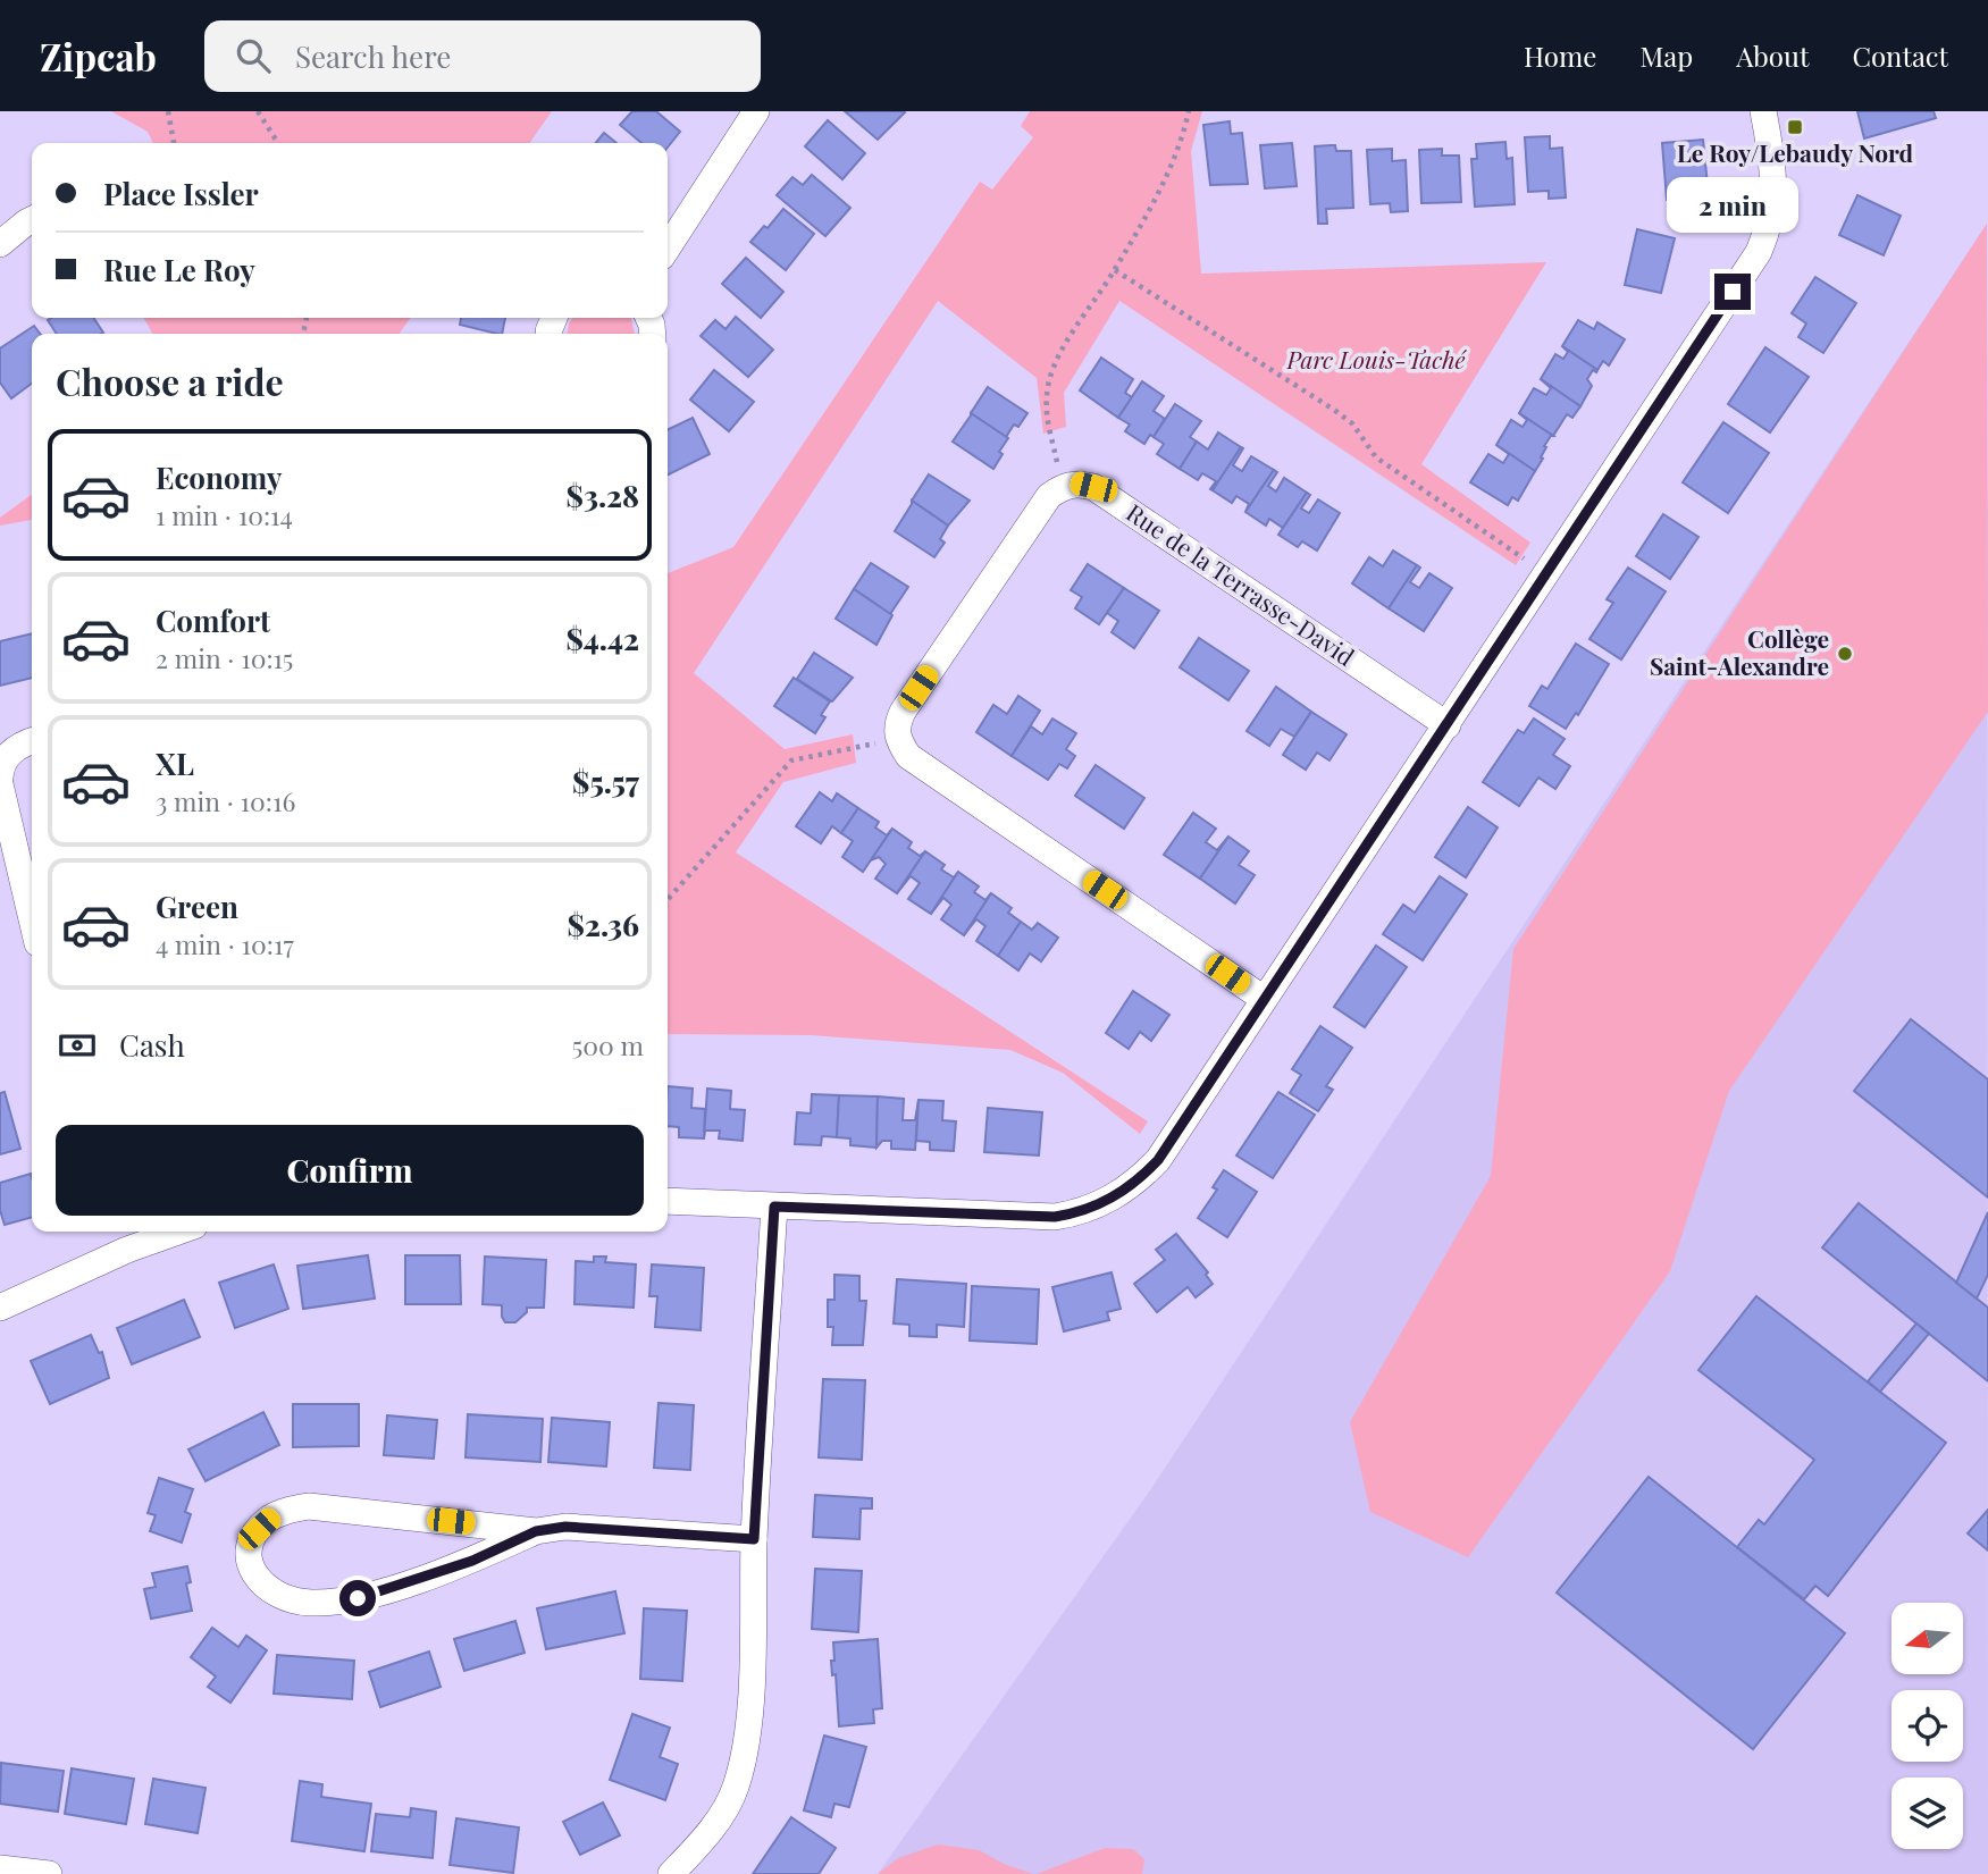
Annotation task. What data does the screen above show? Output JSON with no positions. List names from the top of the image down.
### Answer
{
  "streets": {
    "street": ["Rue de la Terrasse-David"]
  },
  "parks": ["Parc Louis-Taché"],
  "places": {
    "transit": ["Le Roy/Lebaudy Nord"],
    "other": ["Collège Saint-Alexandre"]
  },
  "north": "left",
  "page": {
    "header": "Zipcab",
    "search": "Search here",
    "nav": [
      "Home",
      "Map",
      "About",
      "Contact"
    ],
    "banner": ["Place Issler", "Rue Le Roy"],
    "bubble": "2 min",
    "heading": "Choose a ride",
    "list": [
      {
        "name": "Economy",
        "note": "1 min · 10:14",
        "value": "$3.28"
      },
      {
        "name": "Comfort",
        "note": "2 min · 10:15",
        "value": "$4.42"
      },
      {
        "name": "XL",
        "note": "3 min · 10:16",
        "value": "$5.57"
      },
      {
        "name": "Green",
        "note": "4 min · 10:17",
        "value": "$2.36"
      }
    ],
    "pay": ["Cash", "500 m"],
    "buttons": "Confirm"
  }
}
